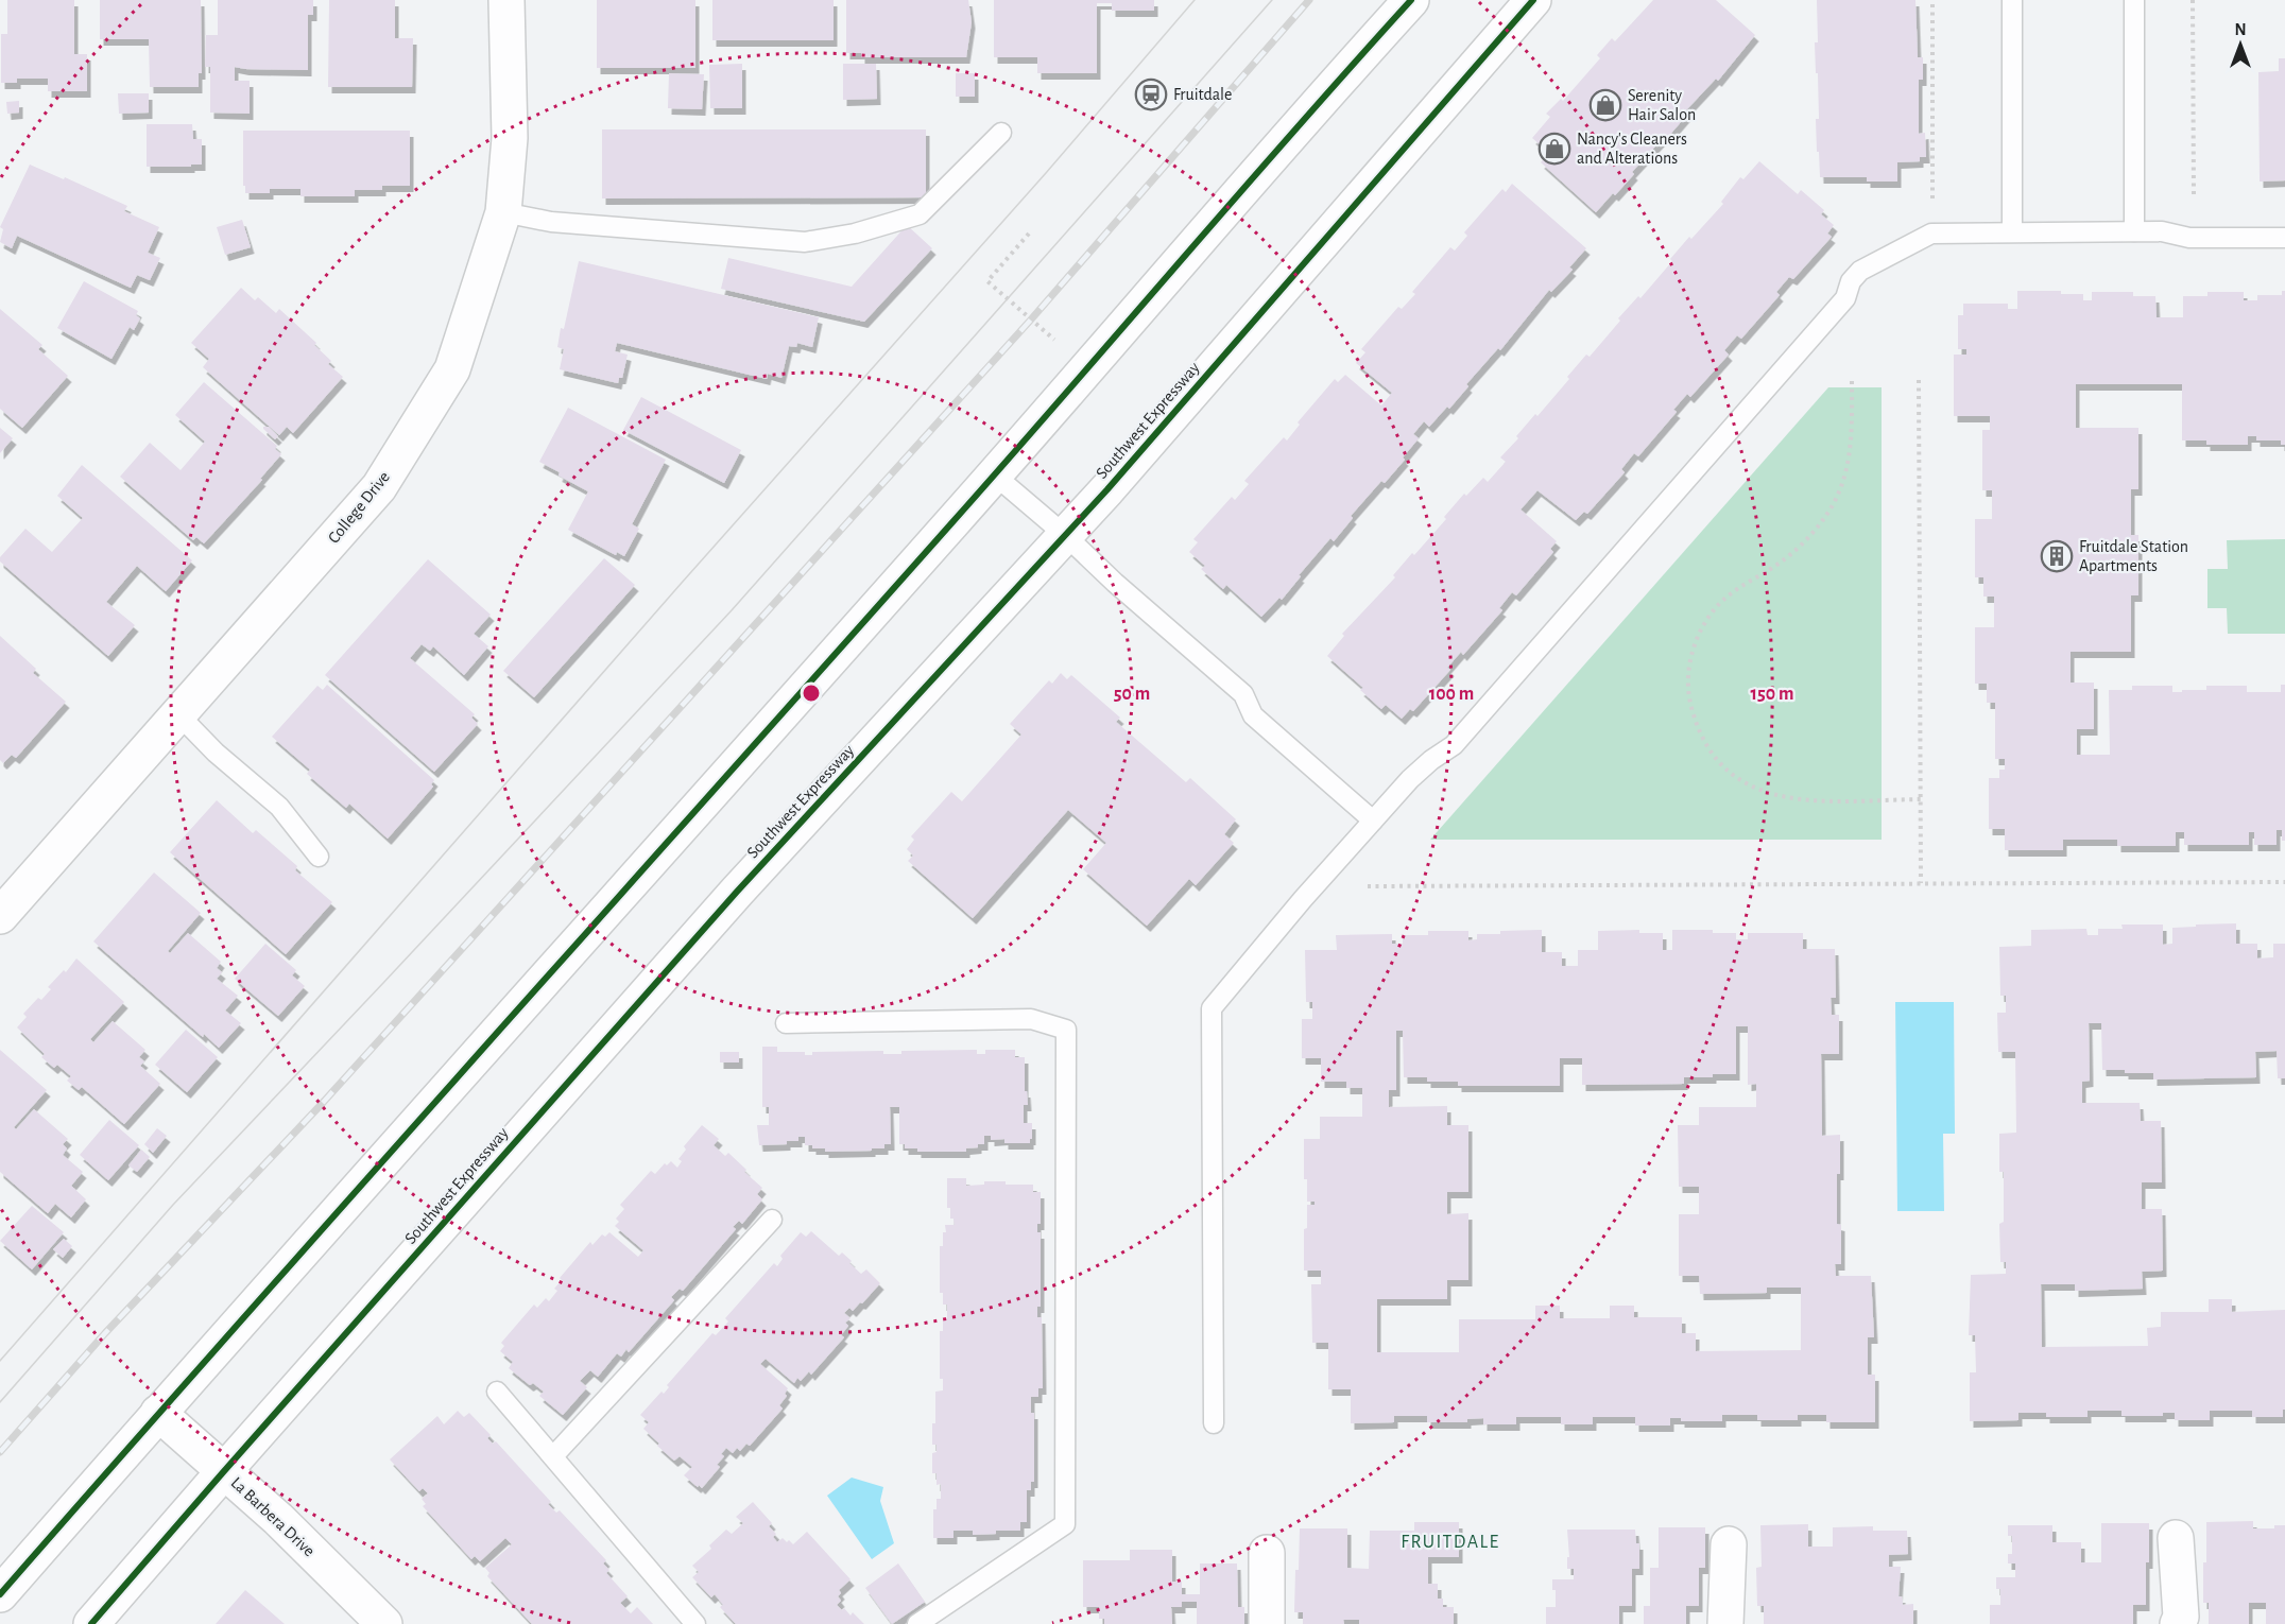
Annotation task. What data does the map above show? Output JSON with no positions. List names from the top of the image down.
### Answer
{
  "streets": {
    "main road": ["Southwest Expressway", "College Drive", "La Barbera Drive"]
  },
  "crossings": [
    ["Southwest Expressway", "La Barbera Drive"]
  ],
  "districts": ["FRUITDALE"],
  "places": {
    "station": ["Fruitdale"],
    "shop": ["Serenity Hair Salon", "Nancy's Cleaners and Alterations"],
    "building": ["Fruitdale Station Apartments"]
  },
  "north": "top",
  "rings": ["50 m", "100 m", "150 m"]
}
